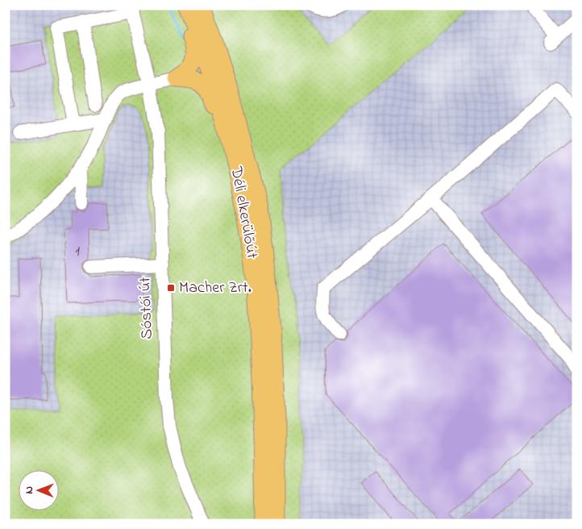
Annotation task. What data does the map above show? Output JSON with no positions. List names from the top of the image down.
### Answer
{
  "streets": {
    "main road": ["Déli elkerülőút"],
    "street": ["Sóstói út"]
  },
  "places": {
    "transit": ["Macher Zrt."]
  },
  "house_numbers": ["1"],
  "north": "left"
}
